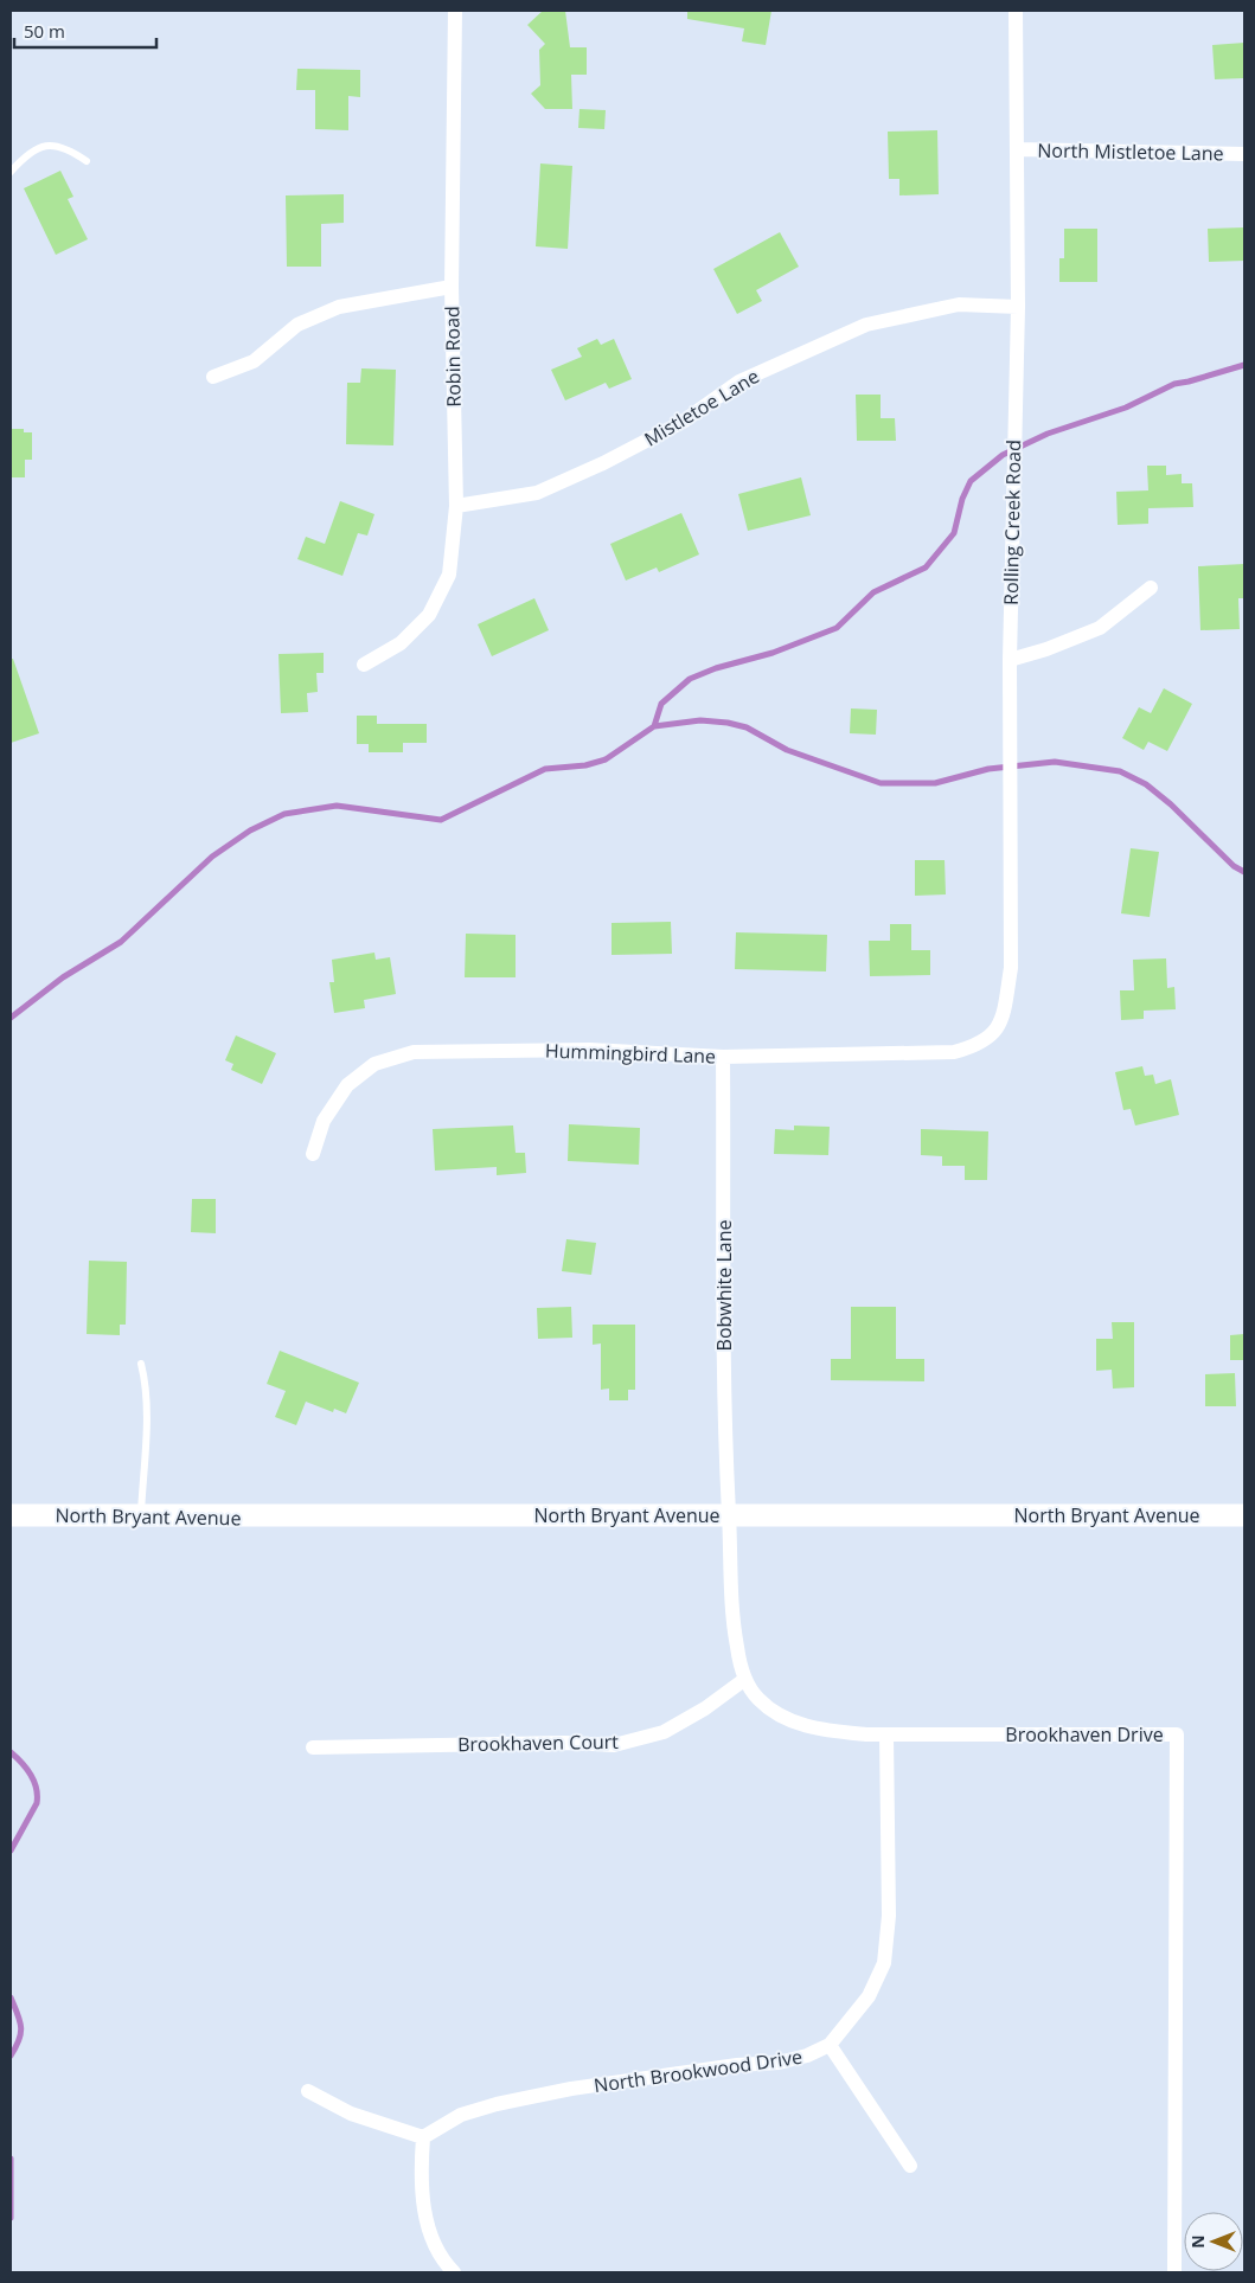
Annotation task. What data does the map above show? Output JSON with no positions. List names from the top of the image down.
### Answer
{
  "streets": {
    "street": [
      "North Mistletoe Lane",
      "Robin Road",
      "Mistletoe Lane",
      "Rolling Creek Road",
      "Hummingbird Lane",
      "Bobwhite Lane",
      "North Bryant Avenue",
      "Brookhaven Drive",
      "Brookhaven Court",
      "North Brookwood Drive"
    ]
  },
  "crossings": [
    ["North Mistletoe Lane", "Rolling Creek Road"],
    ["Robin Road", "Mistletoe Lane"],
    ["Mistletoe Lane", "Rolling Creek Road"],
    ["Rolling Creek Road", "Hummingbird Lane"],
    ["Hummingbird Lane", "Bobwhite Lane"],
    ["Bobwhite Lane", "North Bryant Avenue"],
    ["Bobwhite Lane", "Brookhaven Drive"],
    ["North Bryant Avenue", "Brookhaven Drive"],
    ["Brookhaven Drive", "Brookhaven Court"],
    ["Brookhaven Drive", "North Brookwood Drive"]
  ],
  "scale_bar": "50 m",
  "north": "left"
}
